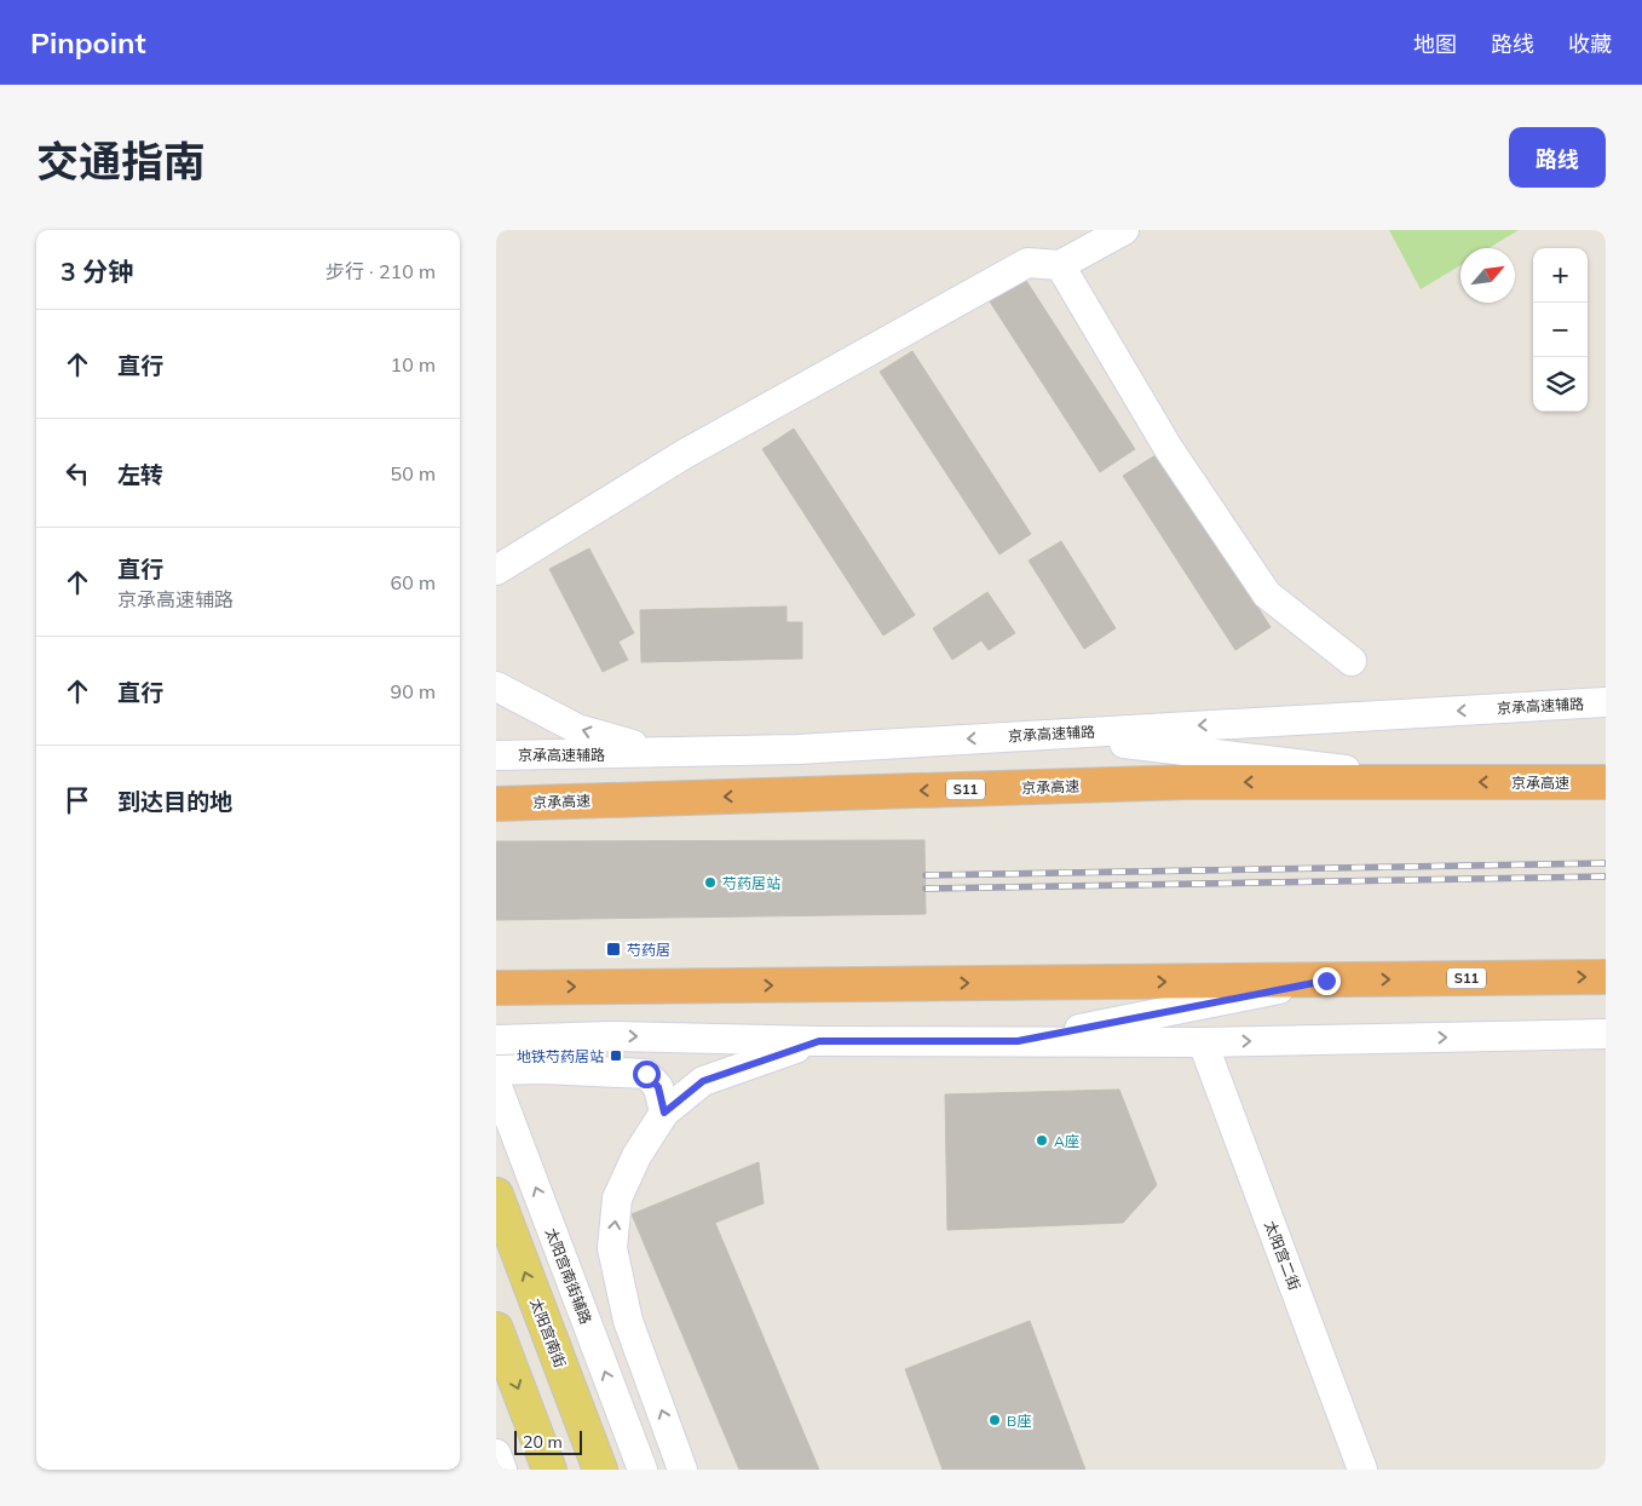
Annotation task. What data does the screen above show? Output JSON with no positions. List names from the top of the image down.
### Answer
{
  "streets": {
    "highway": ["京承高速", "S11"],
    "main road": ["太阳宫南街"],
    "street": ["京承高速辅路", "太阳宫二街", "太阳宫南街辅路"]
  },
  "one_way": ["太阳宫南街辅路"],
  "places": {
    "other": ["芍药居站", "A座", "B座"],
    "transit": ["芍药居", "地铁芍药居站"]
  },
  "scale_bar": "20 m",
  "north": "top right",
  "page": {
    "header": "Pinpoint",
    "nav": ["地图", "路线", "收藏"],
    "title": "交通指南",
    "buttons": "路线",
    "heading": ["3 分钟", "步行 · 210 m"],
    "map_buttons": ["+", "−"],
    "list": [
      ["直行", "10 m"],
      ["左转", "50 m"],
      ["直行", "京承高速辅路", "60 m"],
      ["直行", "90 m"],
      "到达目的地"
    ],
    "scale": "20 m"
  }
}
